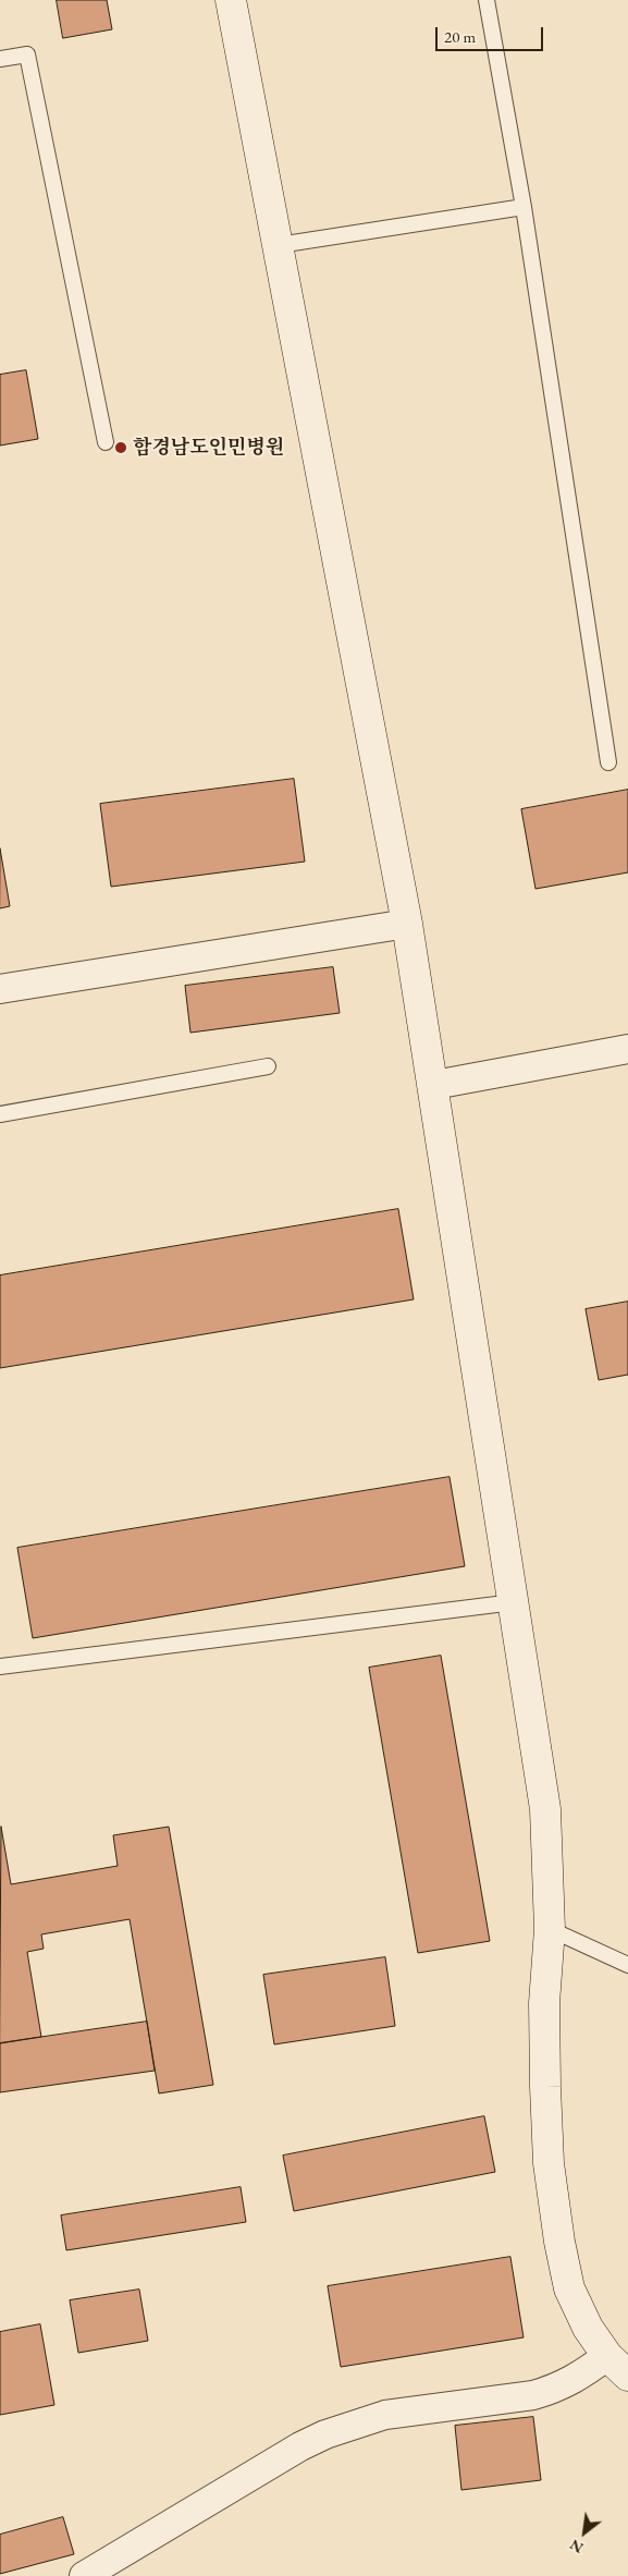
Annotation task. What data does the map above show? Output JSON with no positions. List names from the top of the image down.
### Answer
{
  "places": ["함경남도인민병원"],
  "scale_bar": "20 m",
  "north": "bottom left"
}
